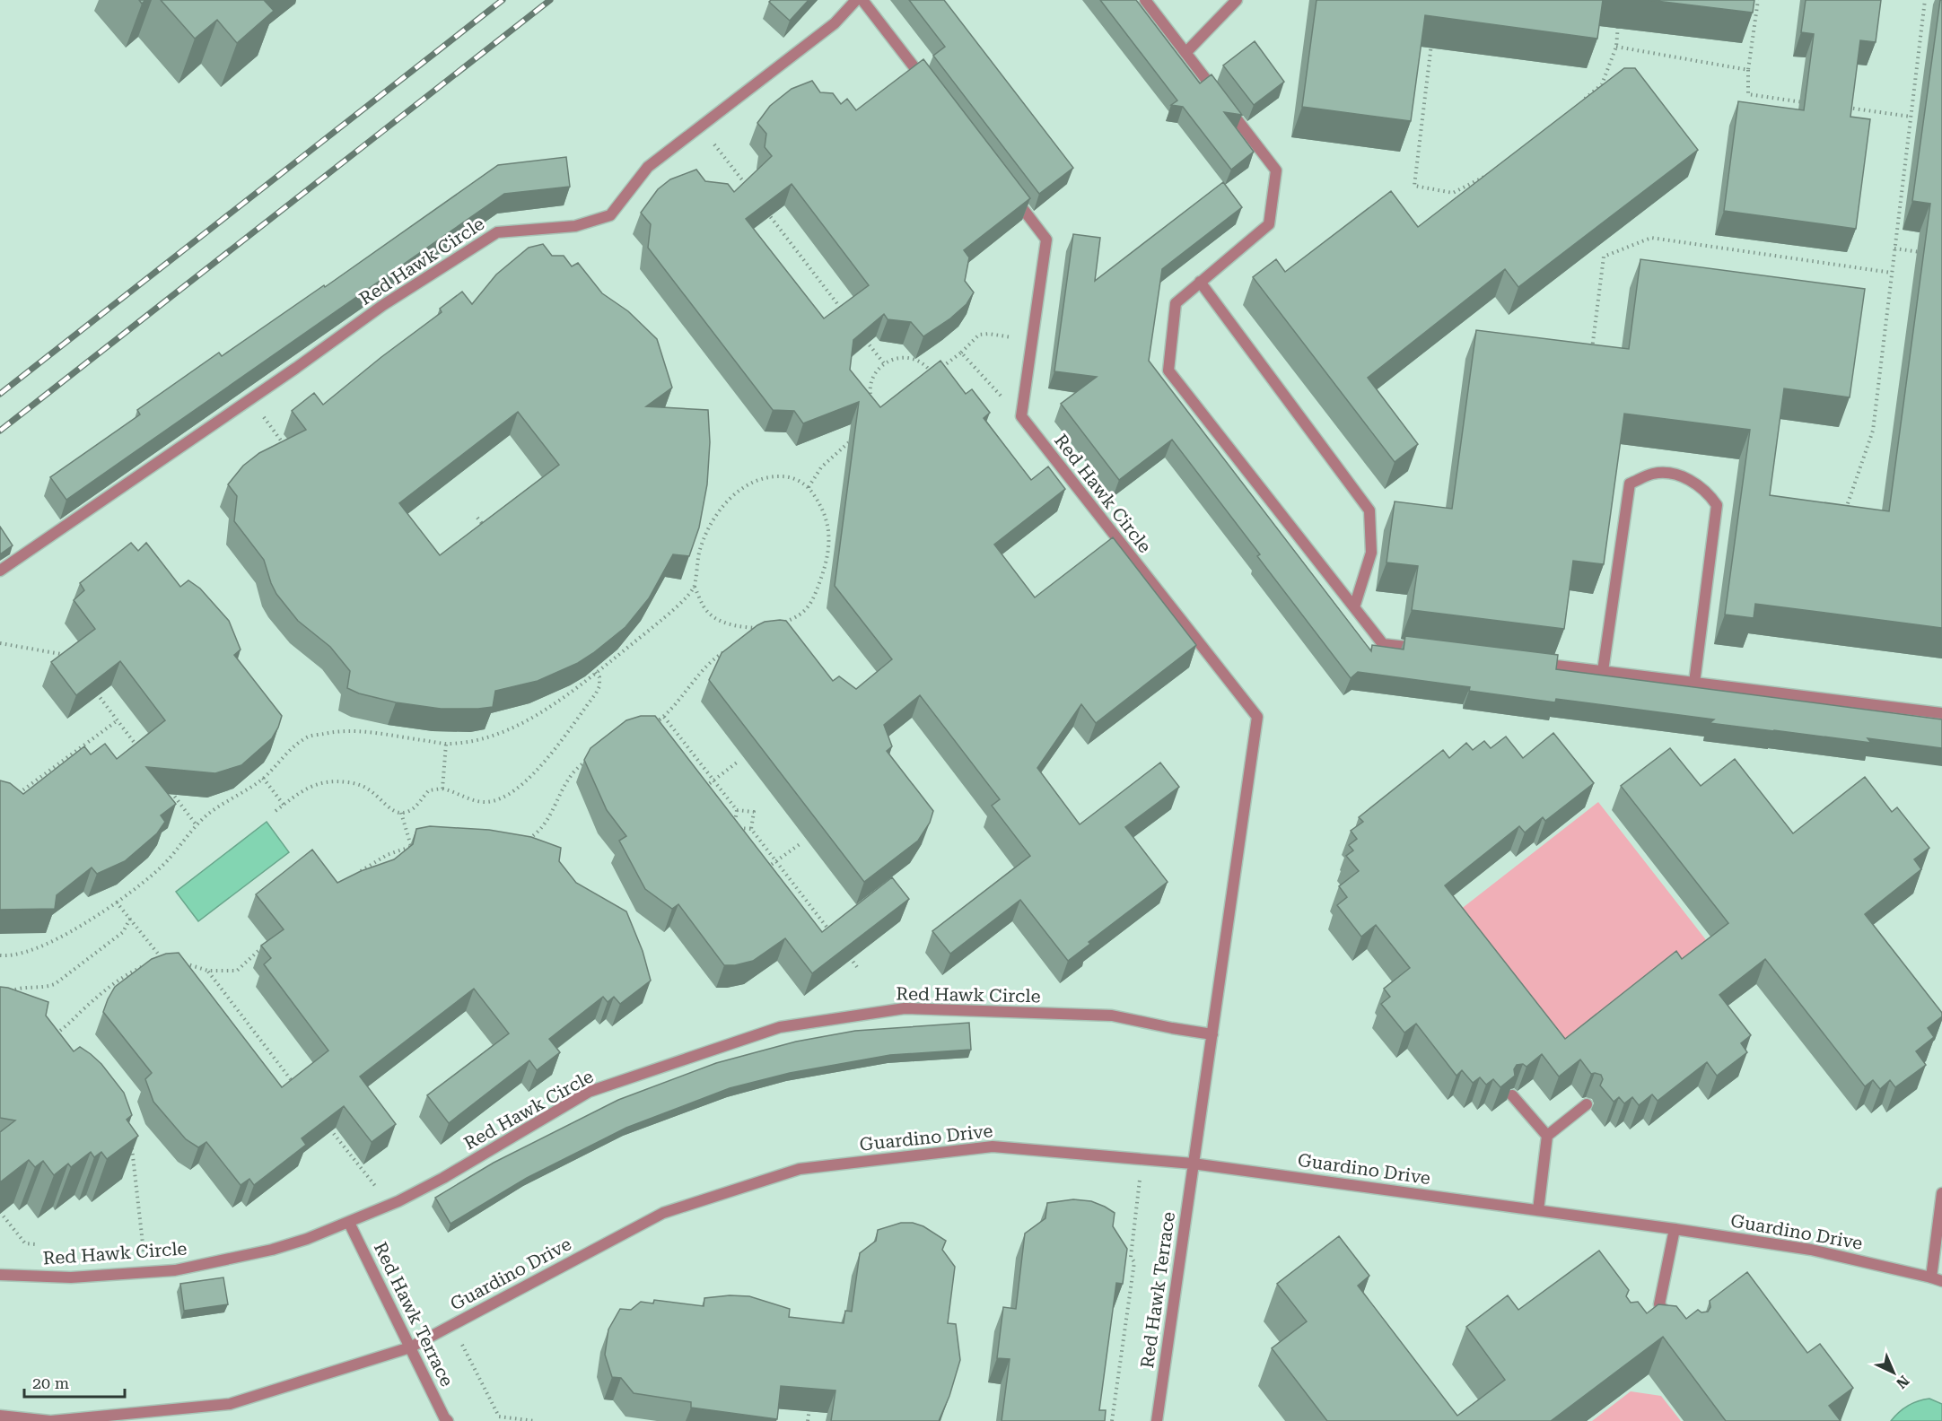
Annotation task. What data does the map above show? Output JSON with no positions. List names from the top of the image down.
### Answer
{
  "streets": {
    "street": ["Red Hawk Circle", "Guardino Drive", "Red Hawk Terrace"]
  },
  "crossings": [
    ["Red Hawk Circle", "Guardino Drive"],
    ["Red Hawk Circle", "Red Hawk Terrace"],
    ["Guardino Drive", "Red Hawk Terrace"]
  ],
  "scale_bar": "20 m",
  "north": "bottom right"
}
